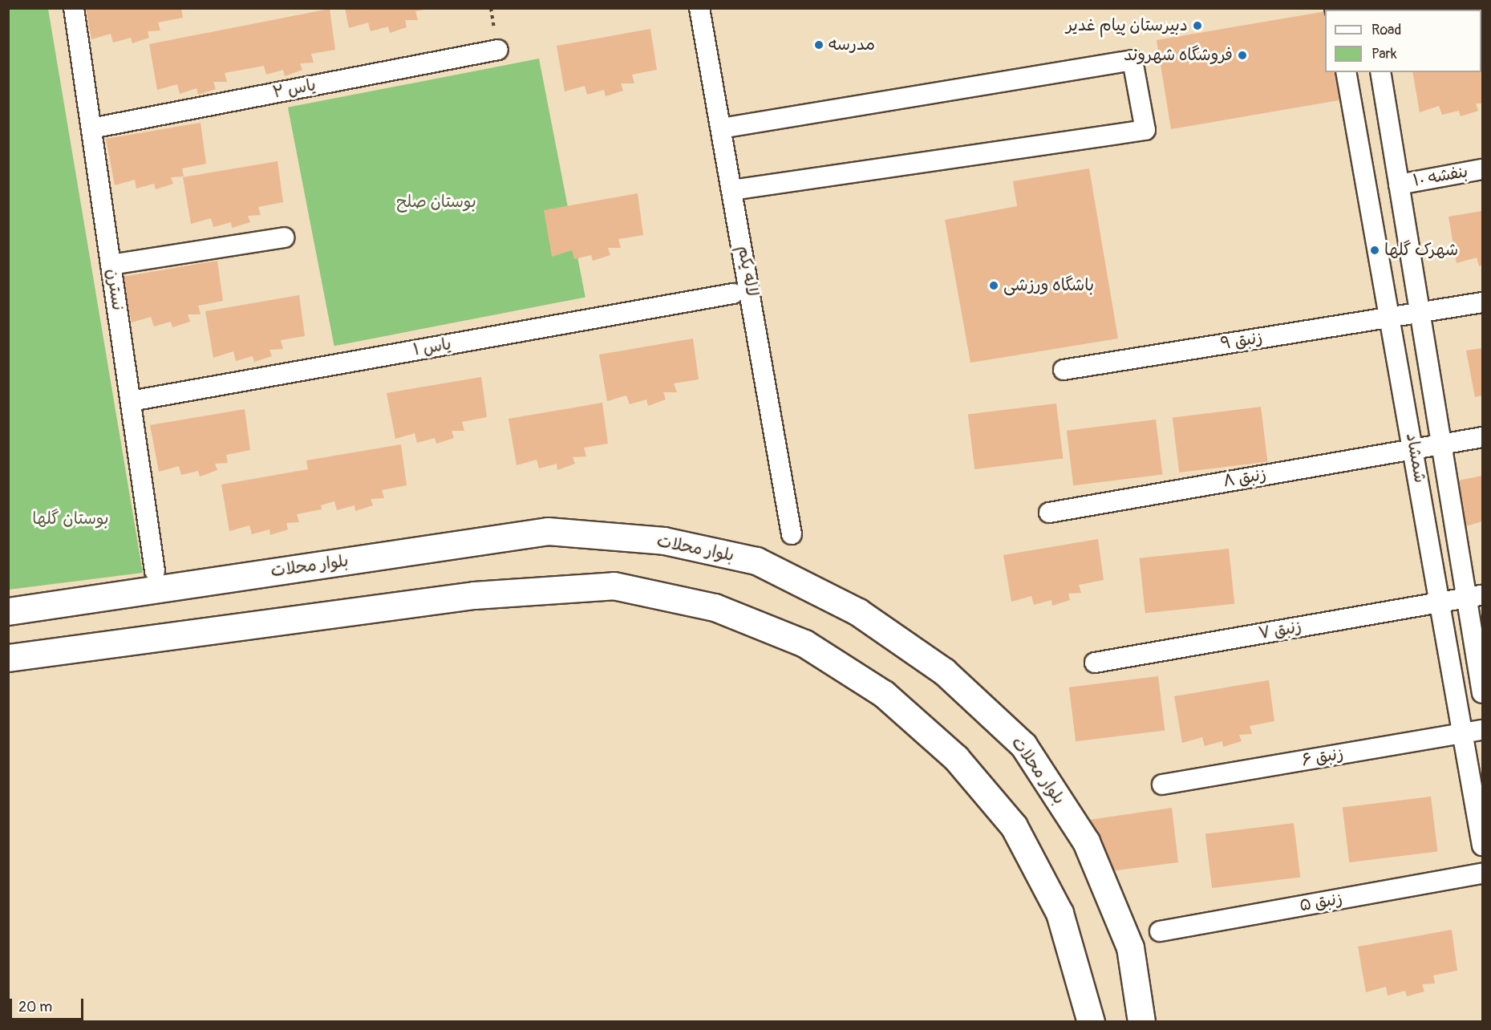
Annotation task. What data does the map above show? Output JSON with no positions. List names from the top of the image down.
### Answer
{
  "streets": {
    "main road": ["بلوار محلات"],
    "street": [
      "یاس ۲",
      "بنفشه ۱۰",
      "لاله یکم",
      "نسترن",
      "زنبق ۹",
      "یاس ۱",
      "شمشاد",
      "زنبق ۸",
      "زنبق ۷",
      "زنبق ۶",
      "زنبق ۵"
    ]
  },
  "crossings": [
    ["یاس ۲", "نسترن"],
    ["بنفشه ۱۰", "شمشاد"],
    ["نسترن", "یاس ۱"],
    ["زنبق ۹", "شمشاد"],
    ["شمشاد", "زنبق ۸"],
    ["شمشاد", "زنبق ۷"],
    ["شمشاد", "زنبق ۶"]
  ],
  "parks": ["بوستان صلح", "بوستان گلها"],
  "places": [
    "دبیرستان پیام غدیر",
    "مدرسه",
    "فروشگاه شهروند",
    "شهرک گلها",
    "باشگاه ورزشی"
  ],
  "legend": ["Road", "Park"],
  "scale_bar": "20 m"
}
